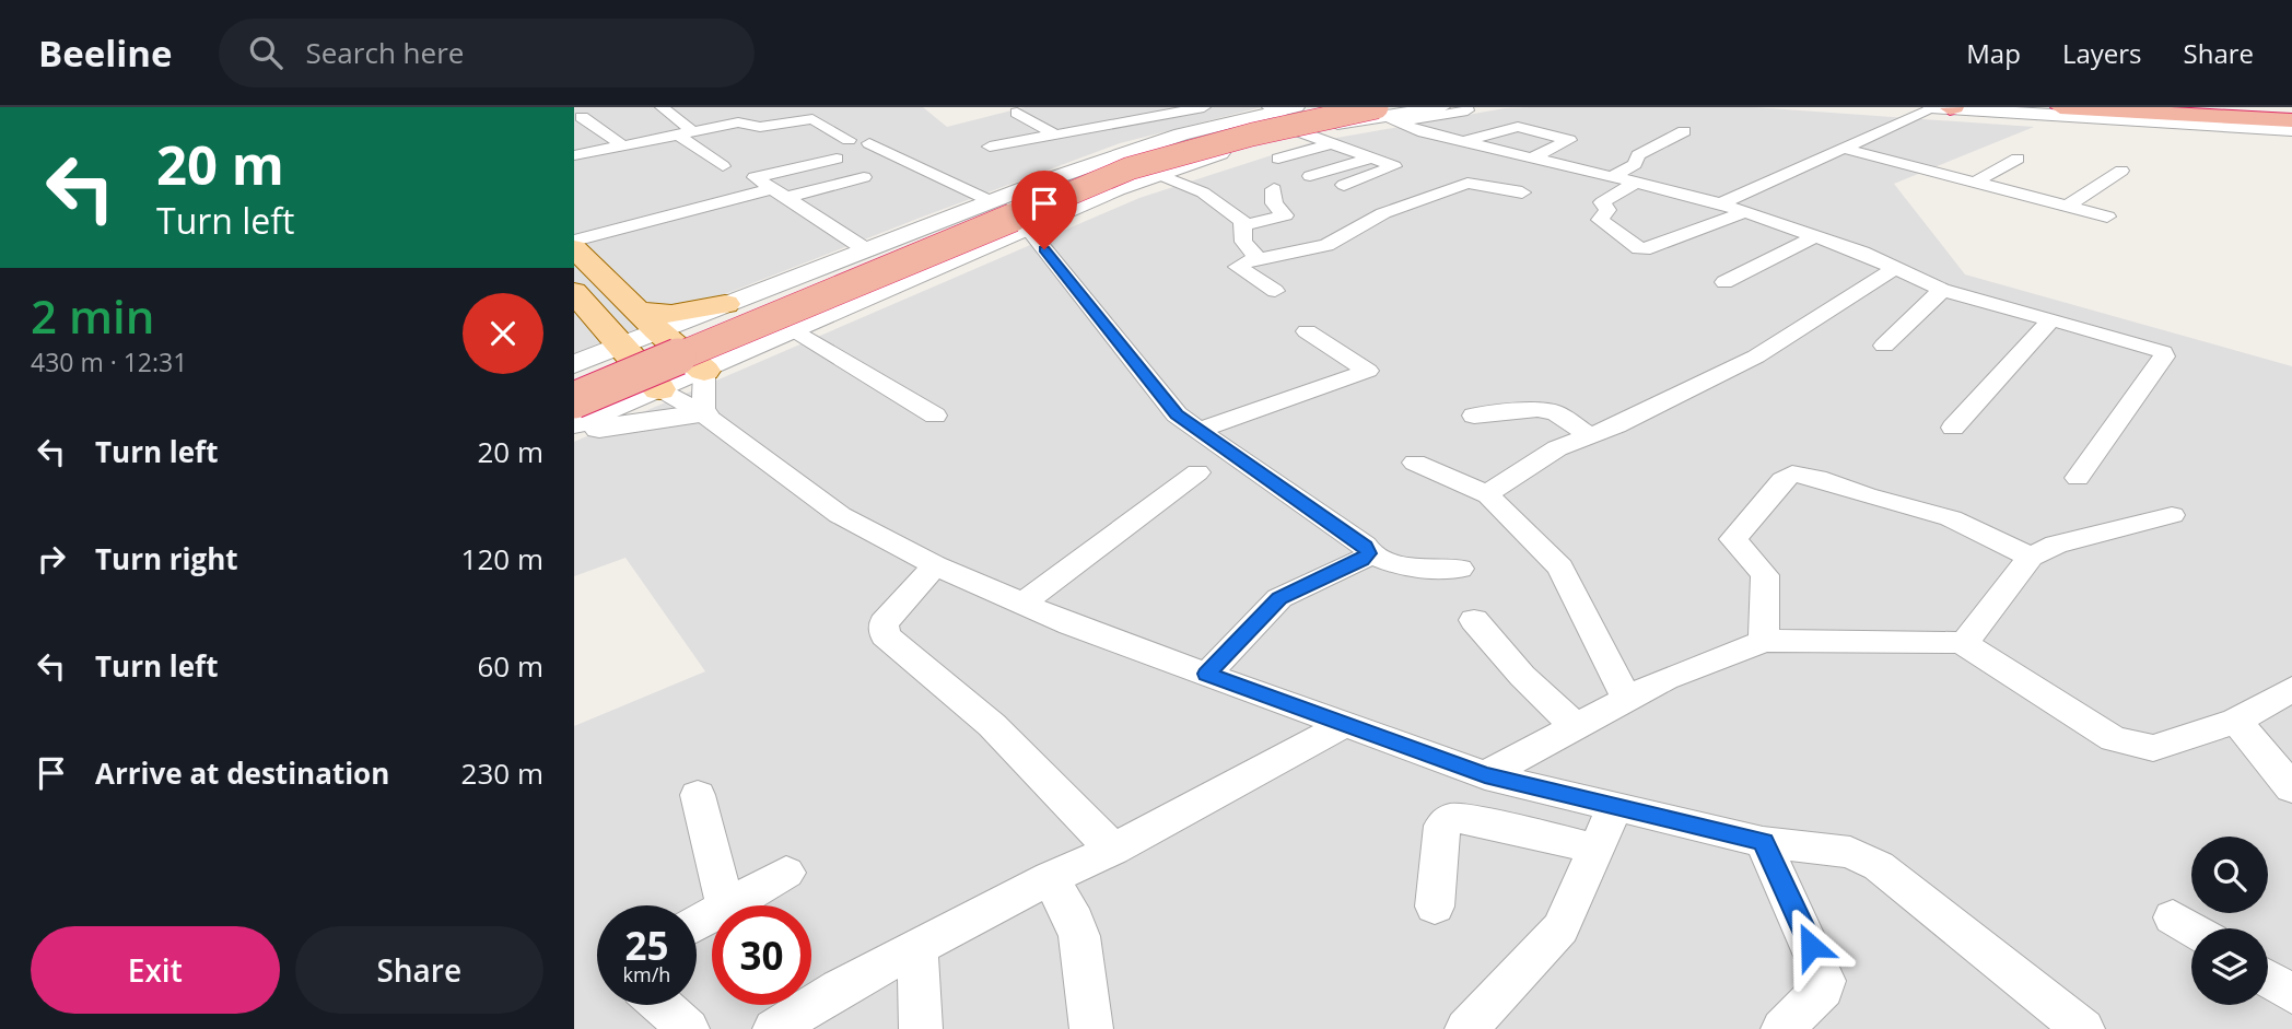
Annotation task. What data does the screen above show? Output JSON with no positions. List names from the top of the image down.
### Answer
{
  "page": {
    "header": "Beeline",
    "search": "Search here",
    "nav": ["Map", "Layers", "Share"],
    "turn": ["20 m", "Turn left"],
    "heading": ["2 min", "430 m · 12:31"],
    "list": [
      {
        "name": "Turn left",
        "value": "20 m"
      },
      {
        "name": "Turn right",
        "value": "120 m"
      },
      {
        "name": "Turn left",
        "value": "60 m"
      },
      {
        "name": "Arrive at destination",
        "value": "230 m"
      }
    ],
    "speed": "25 km/h",
    "limit": "30",
    "buttons": ["Exit", "Share"]
  }
}
